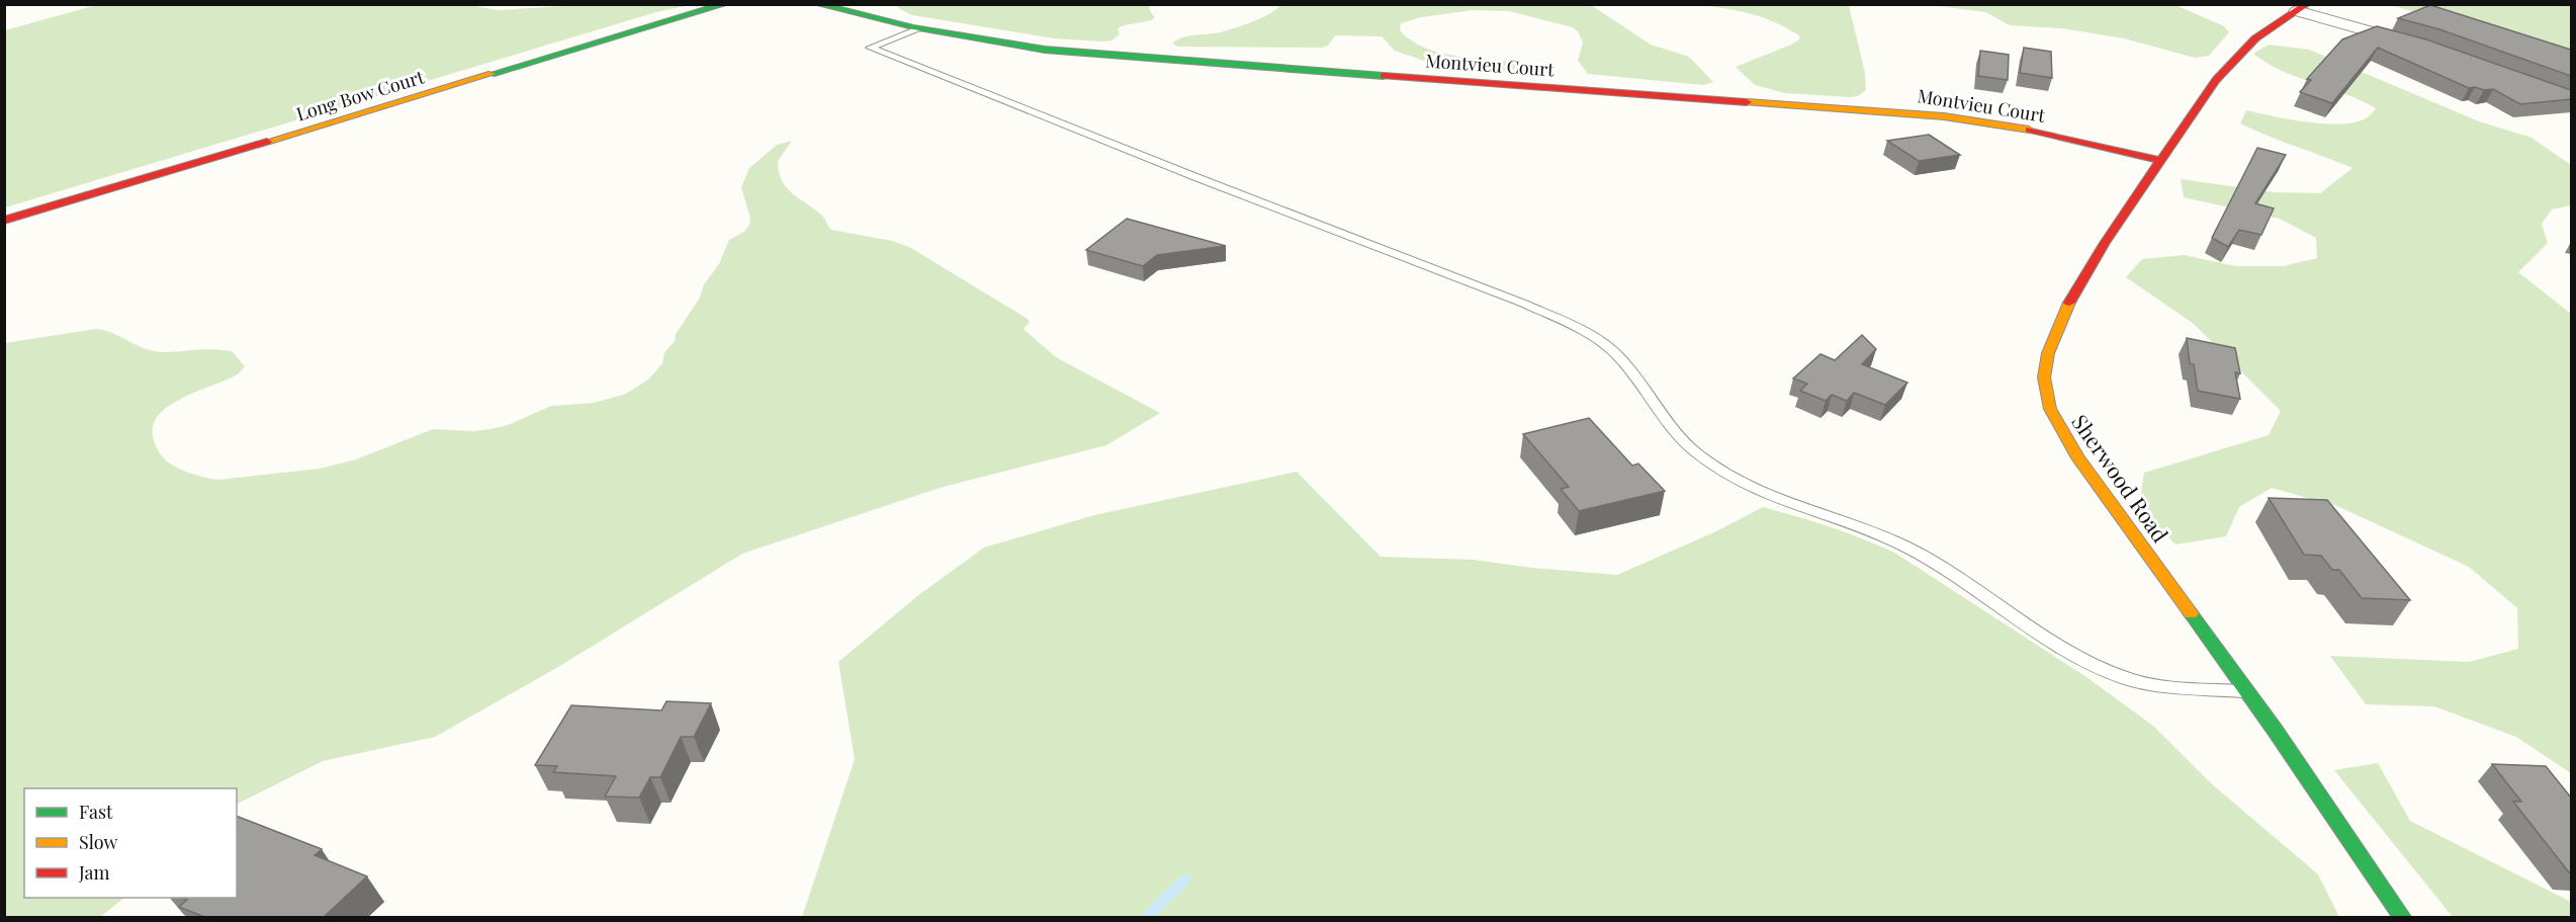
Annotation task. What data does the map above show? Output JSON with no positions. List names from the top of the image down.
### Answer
{
  "streets": {
    "street": ["Montvieu Court", "Long Bow Court", "Sherwood Road"]
  },
  "crossings": [
    ["Montvieu Court", "Sherwood Road"]
  ],
  "legend": ["Fast", "Slow", "Jam"]
}
